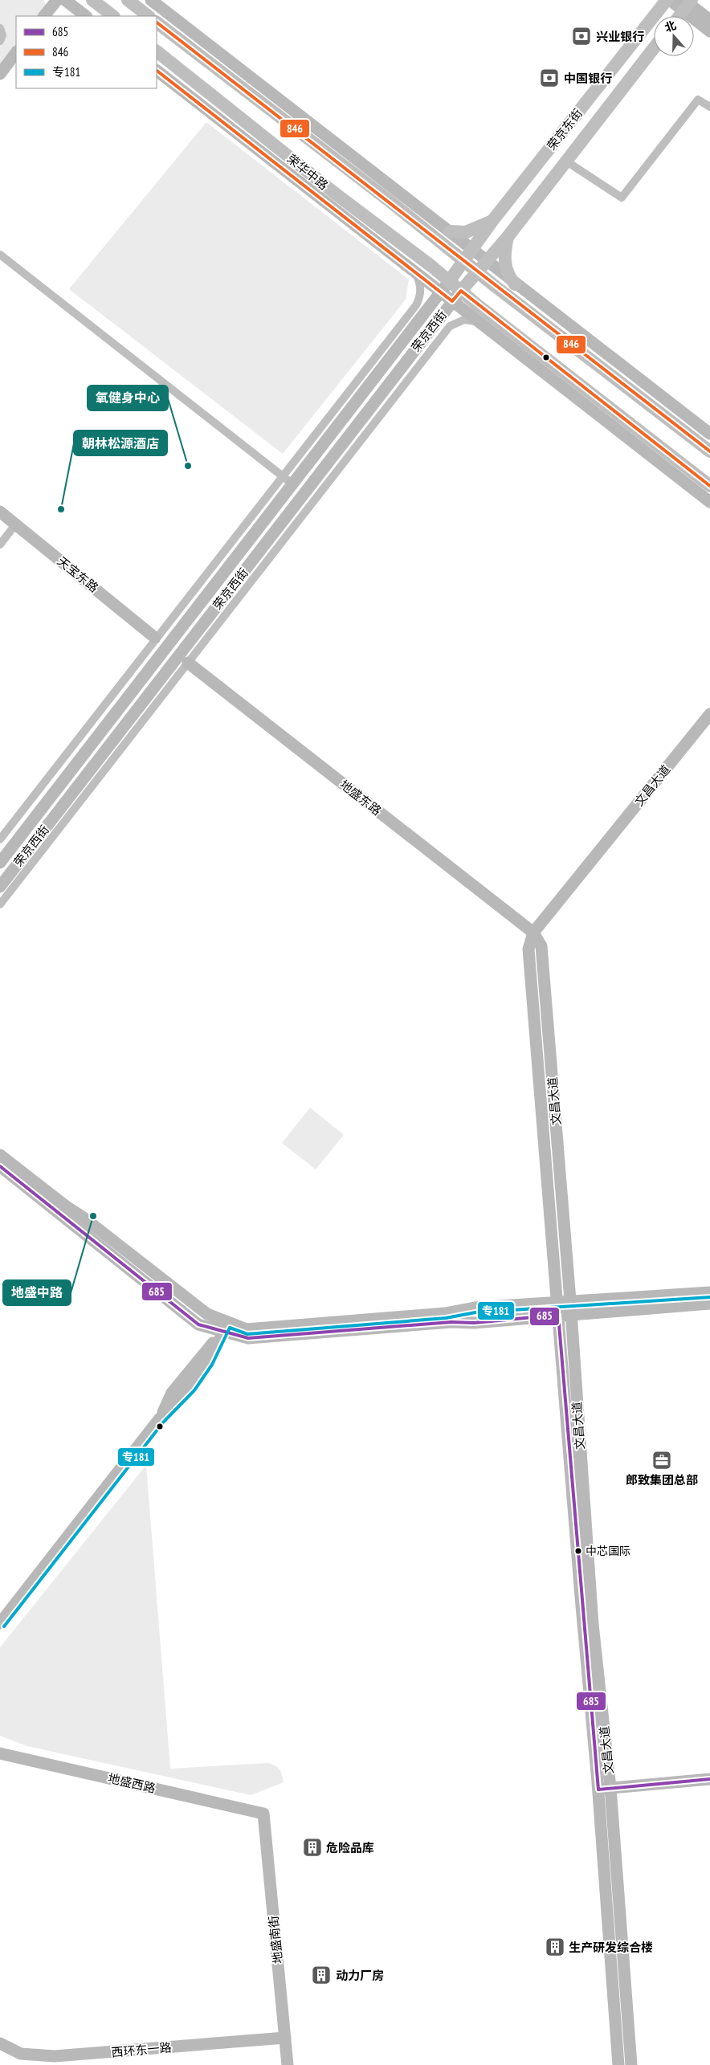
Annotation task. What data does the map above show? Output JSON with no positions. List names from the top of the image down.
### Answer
{
  "streets": {
    "main road": ["荣京东街", "荣华中路"],
    "street": [
      "荣京西街",
      "天宝东路",
      "文昌大道",
      "地盛东路",
      "地盛西路",
      "地盛南街",
      "西环东一路"
    ]
  },
  "crossings": [
    ["荣京东街", "荣华中路"],
    ["荣京东街", "荣京西街"],
    ["荣华中路", "荣京西街"],
    ["文昌大道", "地盛东路"],
    ["地盛西路", "地盛南街"],
    ["地盛南街", "西环东一路"]
  ],
  "places": {
    "bank": ["兴业银行", "中国银行"],
    "other": [
      "氧健身中心",
      "朝林松源酒店",
      "地盛中路",
      "中芯国际"
    ],
    "office": ["郎致集团总部"],
    "building": ["危险品库", "生产研发综合楼", "动力厂房"]
  },
  "lines": ["transit line 846", "transit line 685", "transit line 专181"],
  "legend": ["685", "846", "专181"],
  "north": "top"
}
